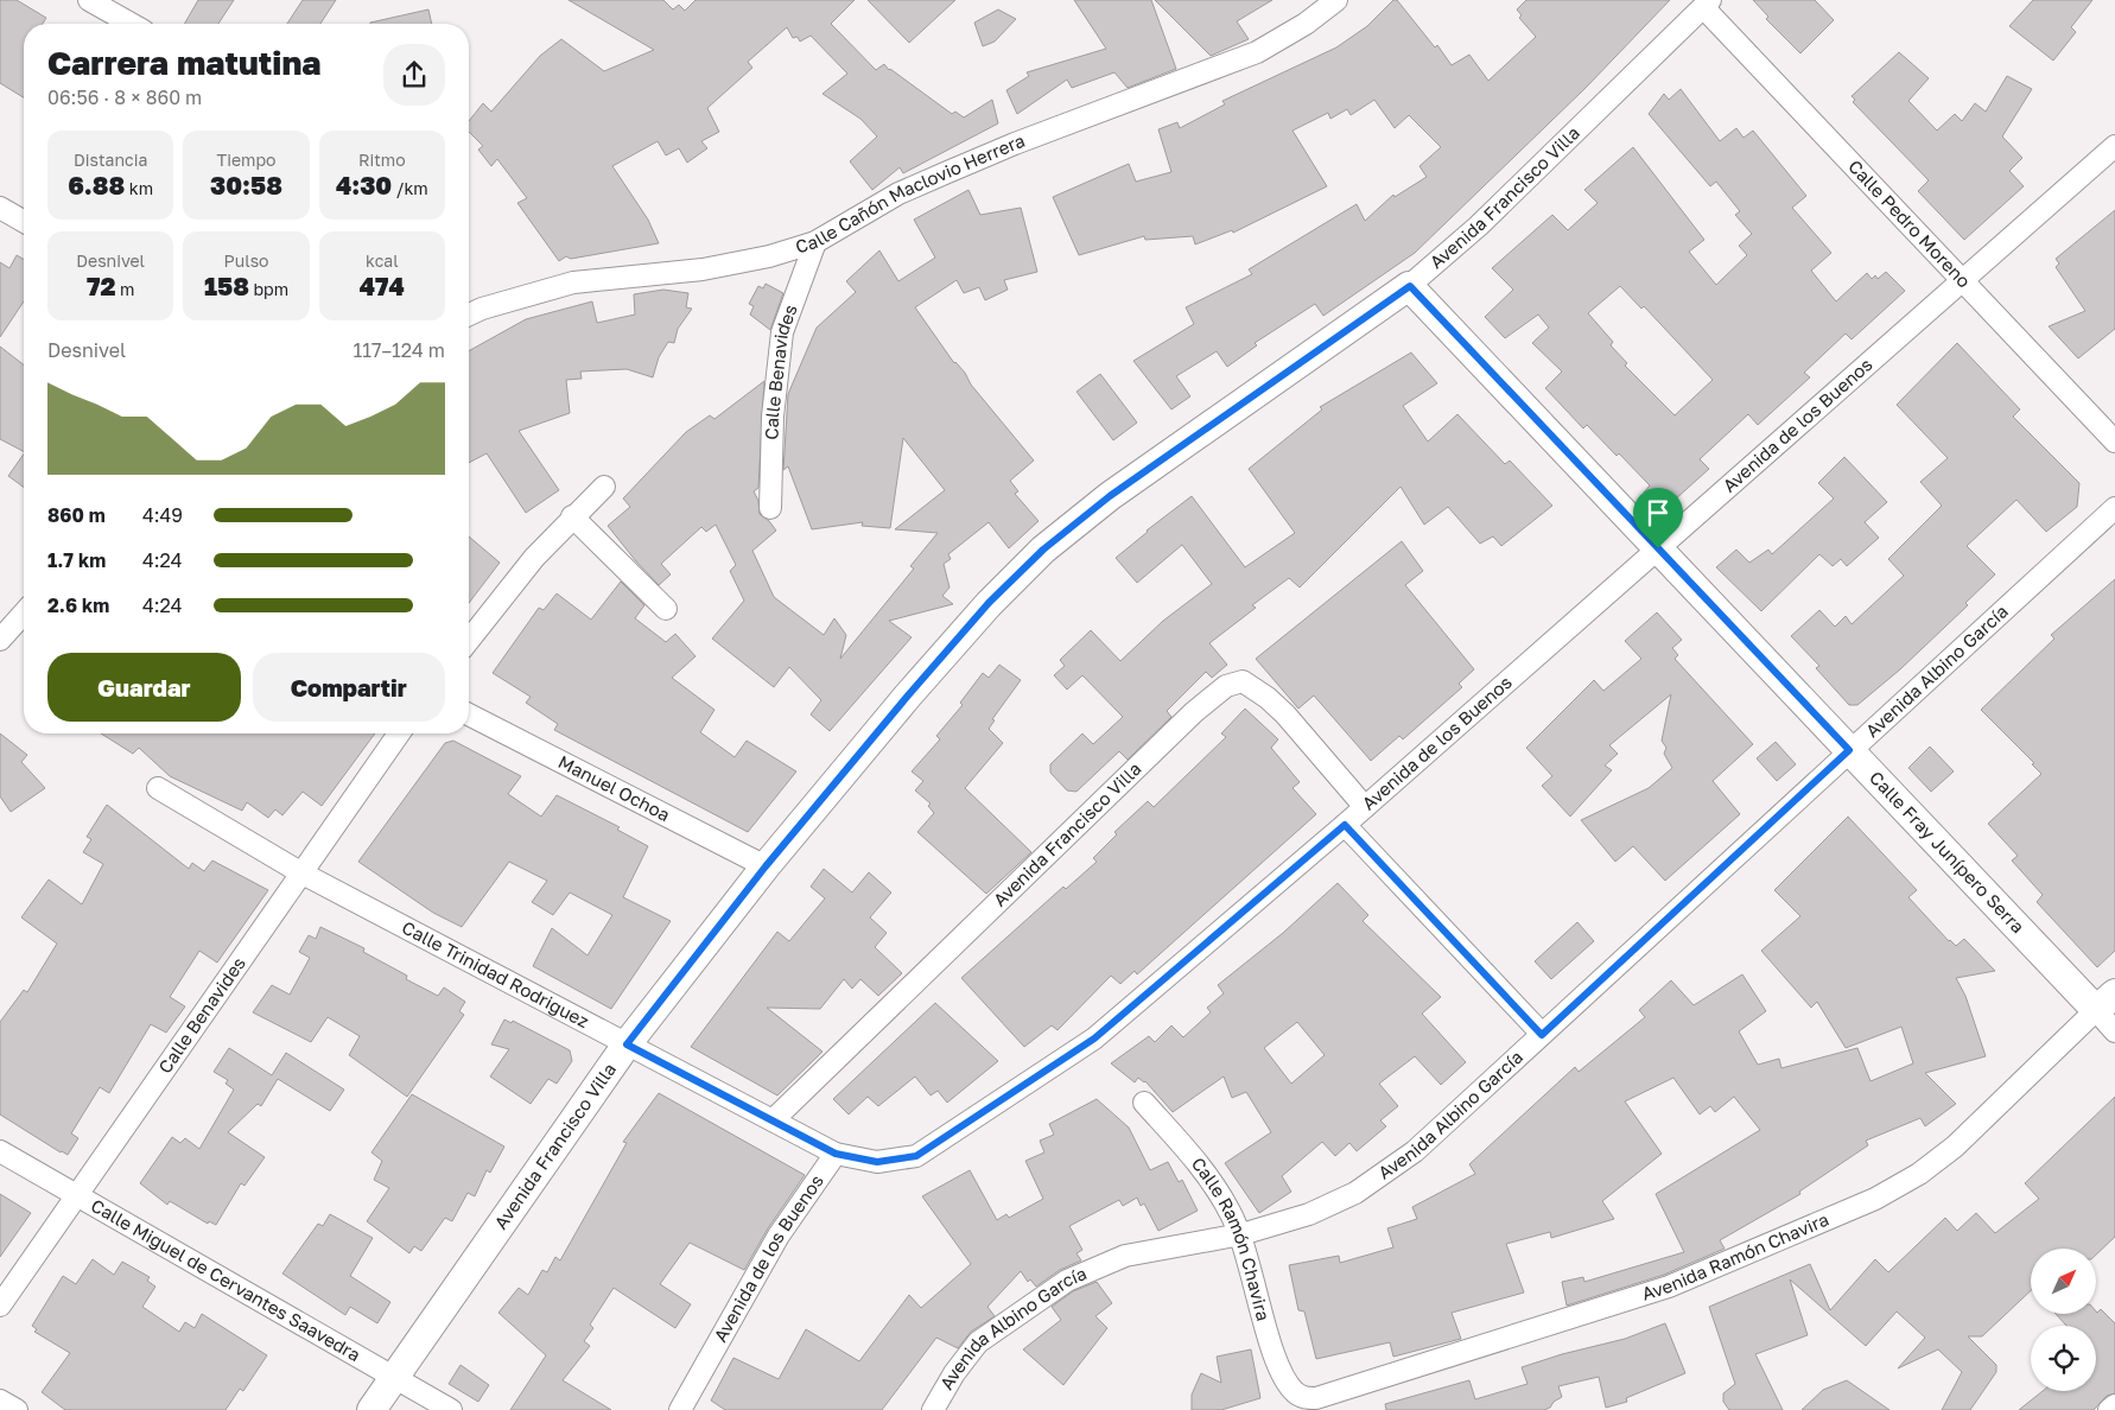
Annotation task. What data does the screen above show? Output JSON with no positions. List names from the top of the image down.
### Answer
{
  "streets": {
    "main road": ["Avenida Francisco Villa", "Calle Fray Junípero Serra"],
    "street": [
      "Calle Cañón Maclovio Herrera",
      "Calle Pedro Moreno",
      "Calle Benavides",
      "Avenida de los Buenos",
      "Avenida Albino García",
      "Manuel Ochoa",
      "Calle Trinidad Rodriguez",
      "Calle Ramón Chavira",
      "Avenida Ramón Chavira",
      "Calle Miguel de Cervantes Saavedra"
    ]
  },
  "crossings": [
    ["Calle Cañón Maclovio Herrera", "Calle Benavides"],
    ["Avenida Francisco Villa", "Calle Pedro Moreno"],
    ["Avenida Francisco Villa", "Avenida de los Buenos"],
    ["Avenida Francisco Villa", "Manuel Ochoa"],
    ["Avenida Francisco Villa", "Calle Fray Junípero Serra"],
    ["Avenida Francisco Villa", "Calle Trinidad Rodriguez"],
    ["Avenida Francisco Villa", "Calle Miguel de Cervantes Saavedra"],
    ["Calle Pedro Moreno", "Avenida de los Buenos"],
    ["Calle Benavides", "Calle Trinidad Rodriguez"],
    ["Calle Benavides", "Calle Miguel de Cervantes Saavedra"],
    ["Avenida de los Buenos", "Calle Fray Junípero Serra"],
    ["Avenida de los Buenos", "Calle Trinidad Rodriguez"],
    ["Avenida Albino García", "Calle Fray Junípero Serra"],
    ["Avenida Albino García", "Calle Ramón Chavira"],
    ["Calle Fray Junípero Serra", "Avenida Ramón Chavira"],
    ["Calle Ramón Chavira", "Avenida Ramón Chavira"]
  ],
  "north": "top right",
  "page": {
    "heading": ["Carrera matutina", "06:56 · 8 × 860 m"],
    "stats": [
      ["Distancia", "6.88 km"],
      ["Tiempo", "30:58"],
      ["Ritmo", "4:30 /km"],
      ["Desnivel", "72 m"],
      ["Pulso", "158 bpm"],
      ["kcal", "474"]
    ],
    "chart": ["Desnivel", "117–124 m"],
    "list": [
      {
        "name": "860 m",
        "note": "4:49"
      },
      {
        "name": "1.7 km",
        "note": "4:24"
      },
      {
        "name": "2.6 km",
        "note": "4:24"
      }
    ],
    "buttons": ["Guardar", "Compartir"]
  }
}
